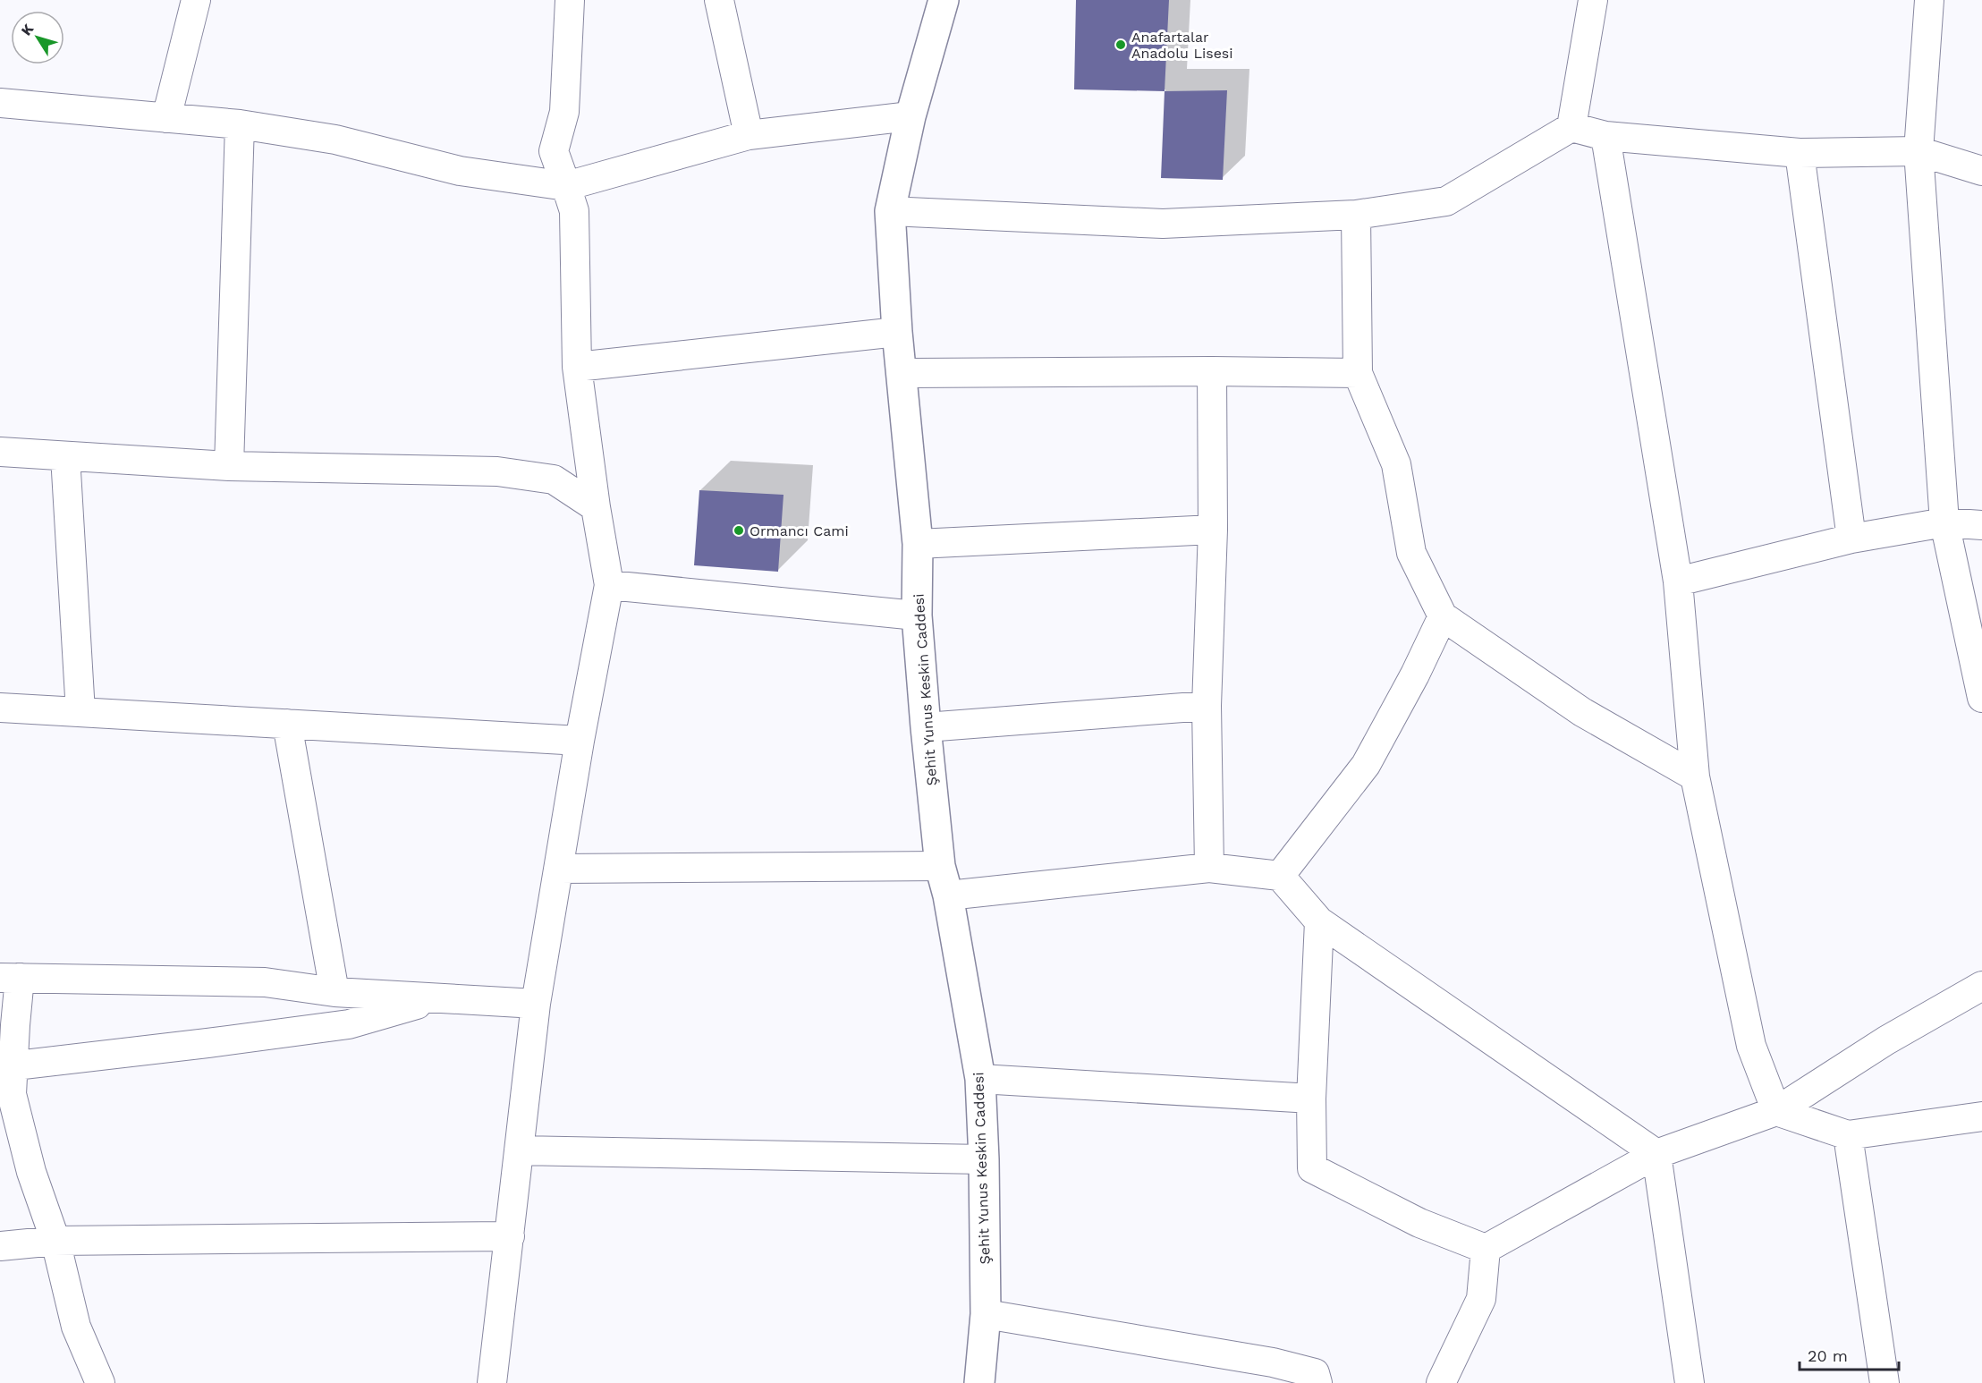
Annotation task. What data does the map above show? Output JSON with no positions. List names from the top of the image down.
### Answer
{
  "streets": {
    "street": ["Şehit Yunus Keskin Caddesi"]
  },
  "places": ["Anafartalar Anadolu Lisesi", "Ormancı Cami"],
  "scale_bar": "20 m",
  "north": "top left"
}
